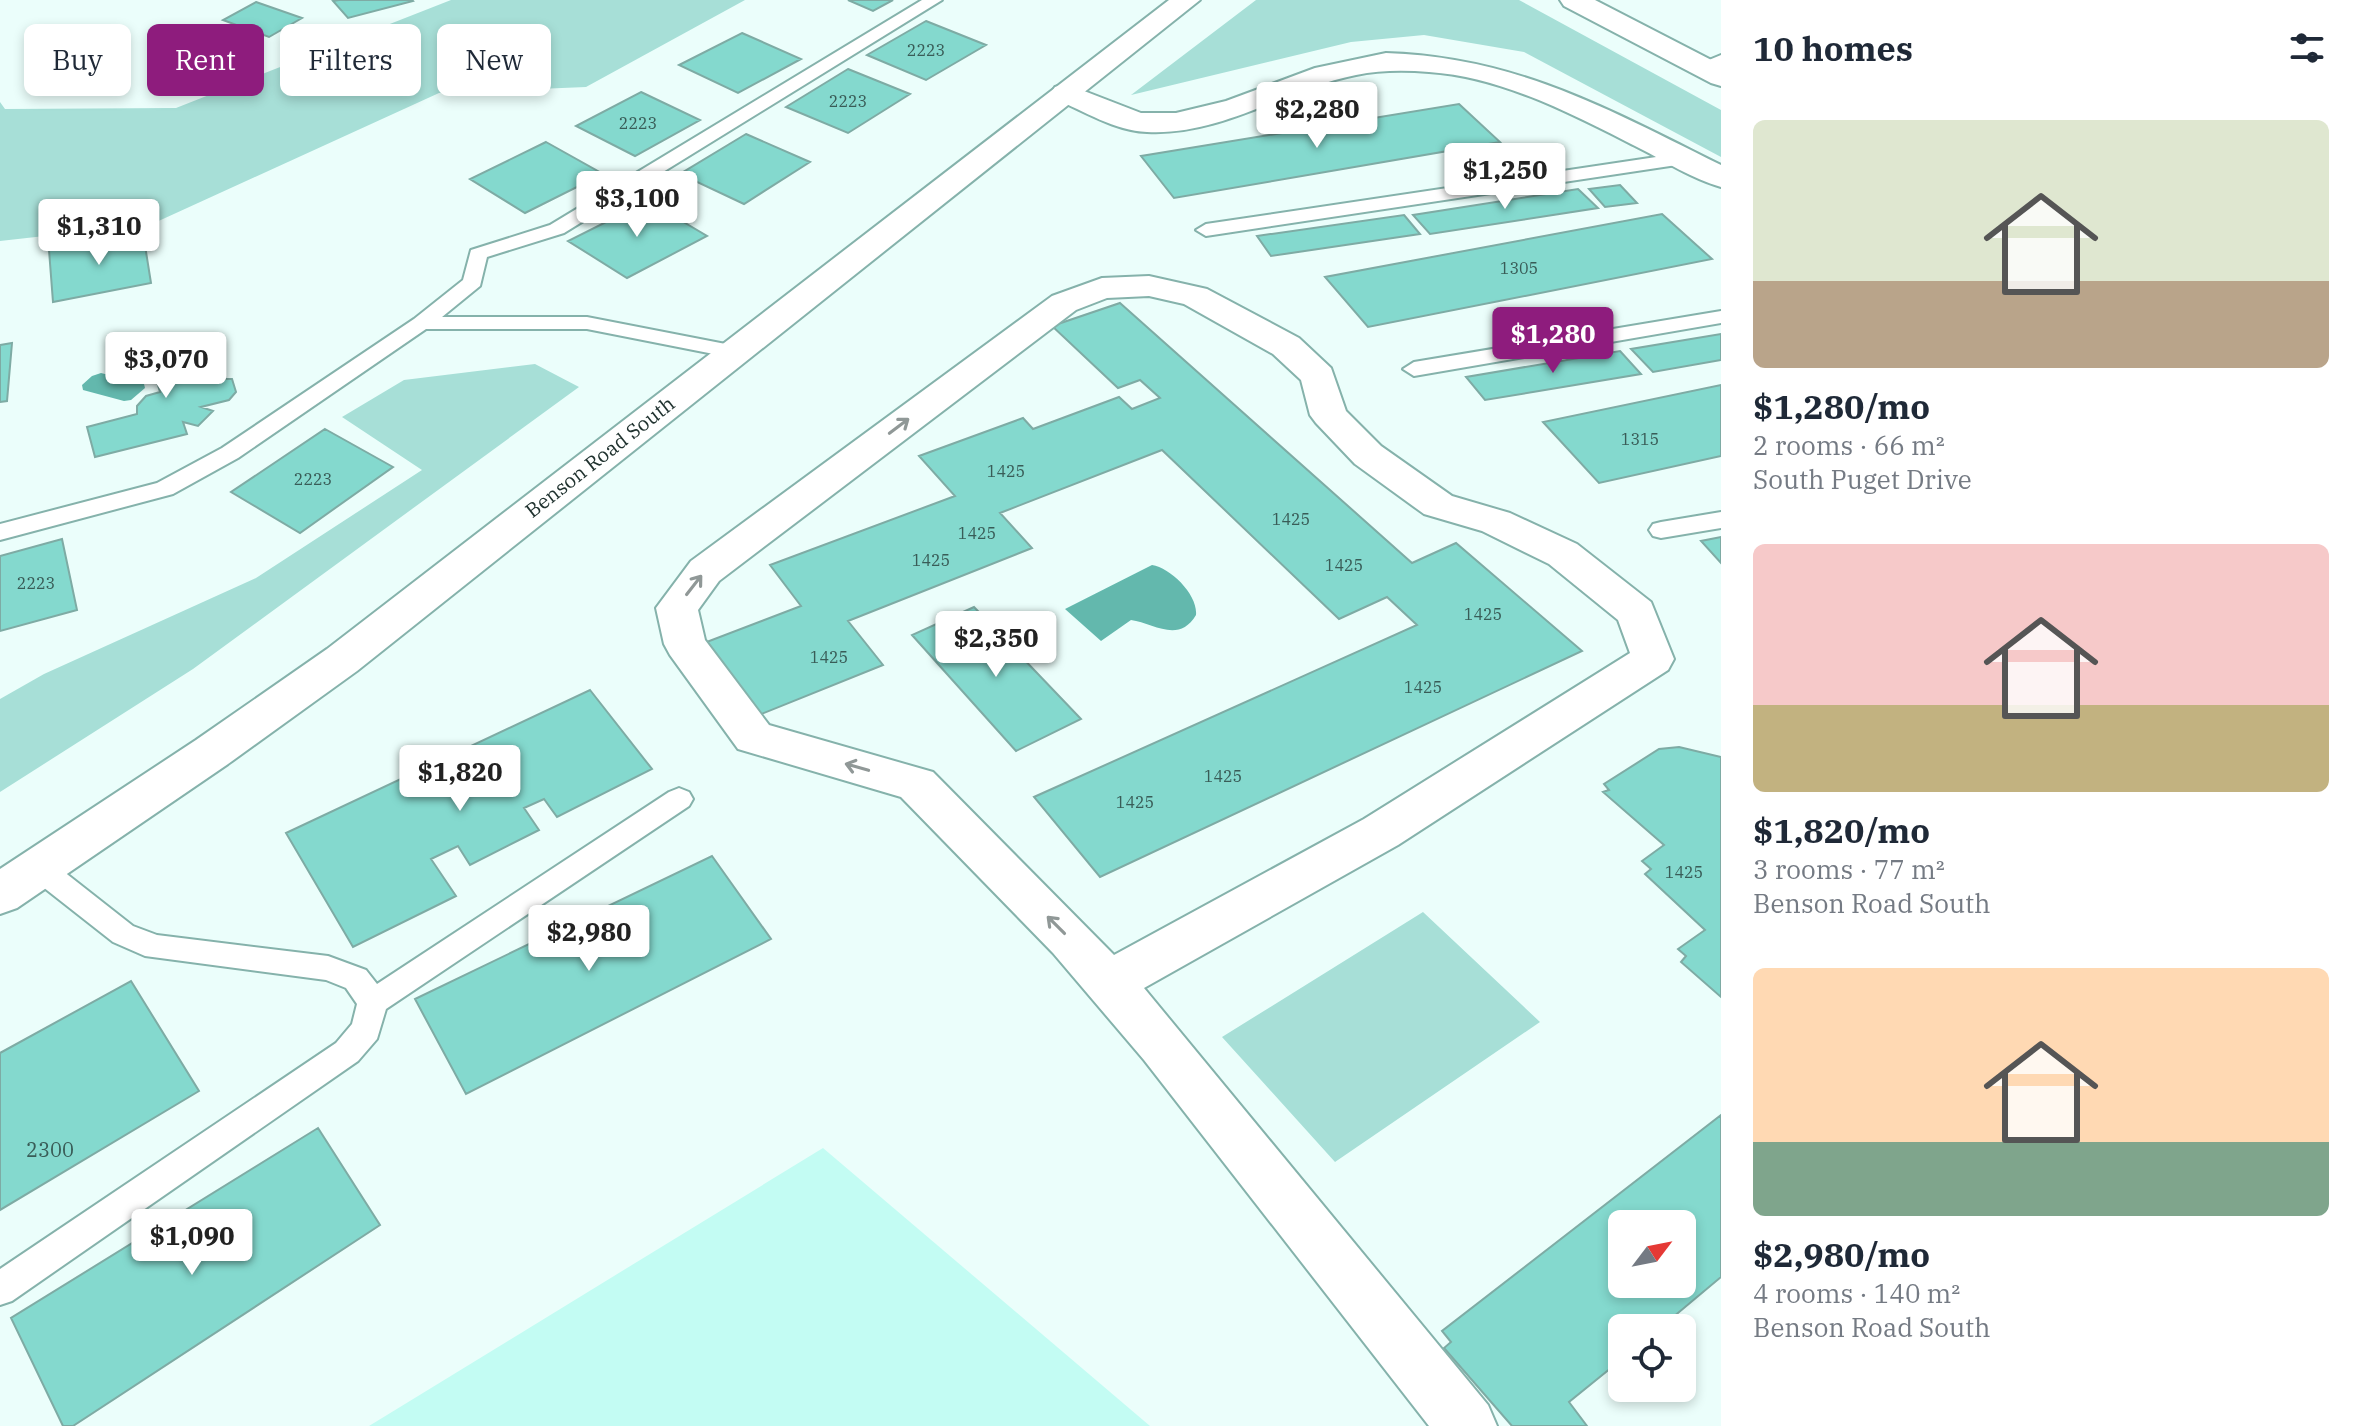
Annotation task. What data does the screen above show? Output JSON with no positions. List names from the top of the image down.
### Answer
{
  "streets": {
    "street": ["Benson Road South"]
  },
  "house_numbers": [
    "2223",
    "2223",
    "2223",
    "1305",
    "1315",
    "1425",
    "2223",
    "1425",
    "1425",
    "1425",
    "1425",
    "2223",
    "1425",
    "1425",
    "1425",
    "1425",
    "1425",
    "1425",
    "2300"
  ],
  "north": "top right",
  "page": {
    "heading": "10 homes",
    "chip": [
      "Buy",
      "Rent",
      "Filters",
      "New"
    ],
    "price": [
      "$2,280",
      "$1,250",
      "$3,100",
      "$1,310",
      "$1,280",
      "$3,070",
      "$2,350",
      "$1,820",
      "$2,980",
      "$1,090"
    ],
    "list": [
      {
        "name": "$1,280/mo",
        "note": "2 rooms · 66 m² · South Puget Drive"
      },
      {
        "name": "$1,820/mo",
        "note": "3 rooms · 77 m² · Benson Road South"
      },
      {
        "name": "$2,980/mo",
        "note": "4 rooms · 140 m² · Benson Road South"
      }
    ]
  }
}
